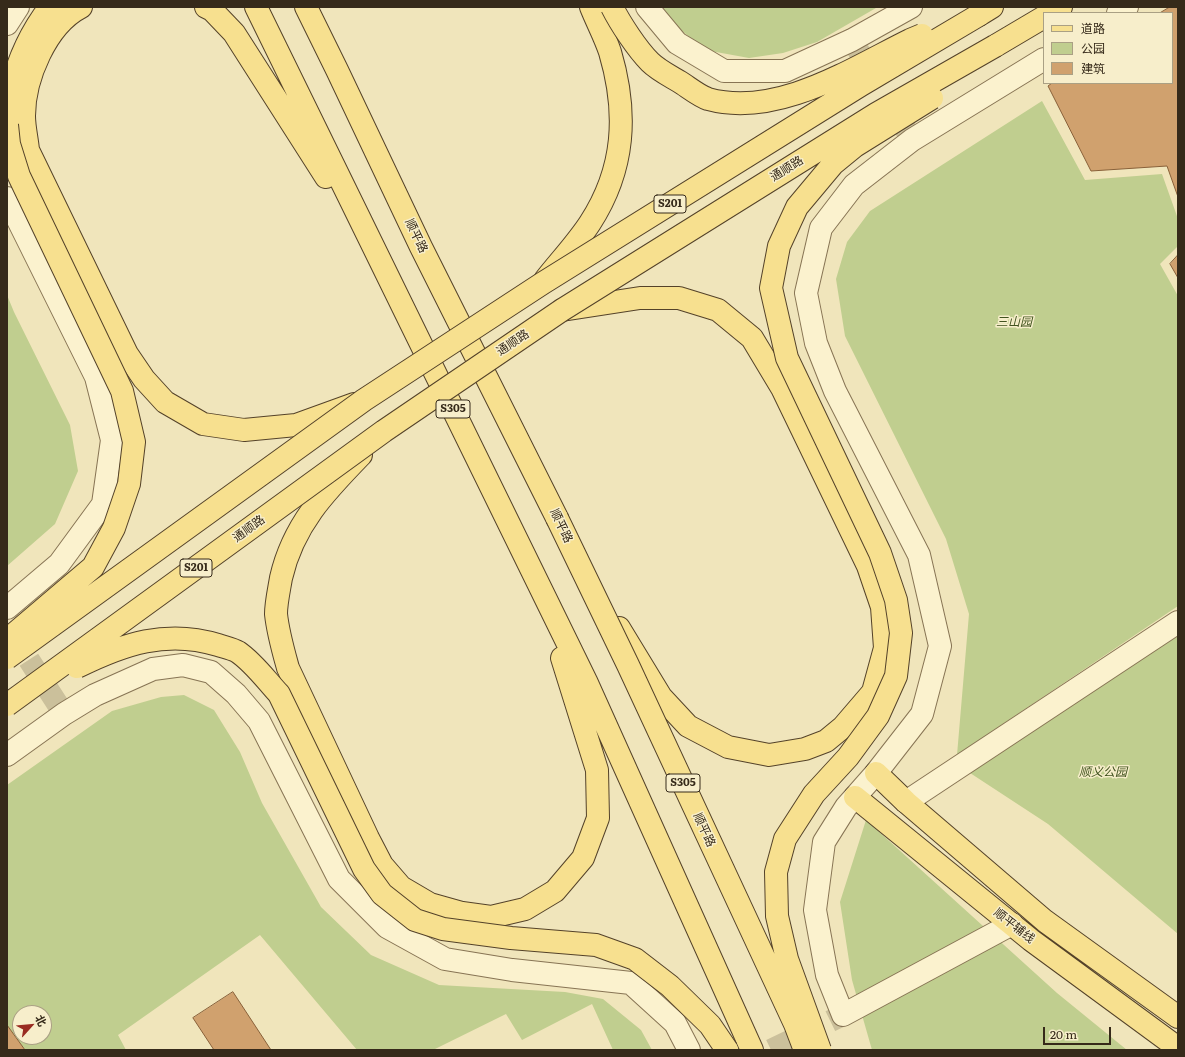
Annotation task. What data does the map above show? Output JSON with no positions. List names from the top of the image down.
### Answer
{
  "streets": {
    "main road": [
      "通顺路",
      "S201",
      "顺平路",
      "S305",
      "顺平辅线"
    ]
  },
  "parks": ["三山园", "顺义公园"],
  "legend": ["道路", "公园", "建筑"],
  "scale_bar": "20 m",
  "north": "top right"
}
